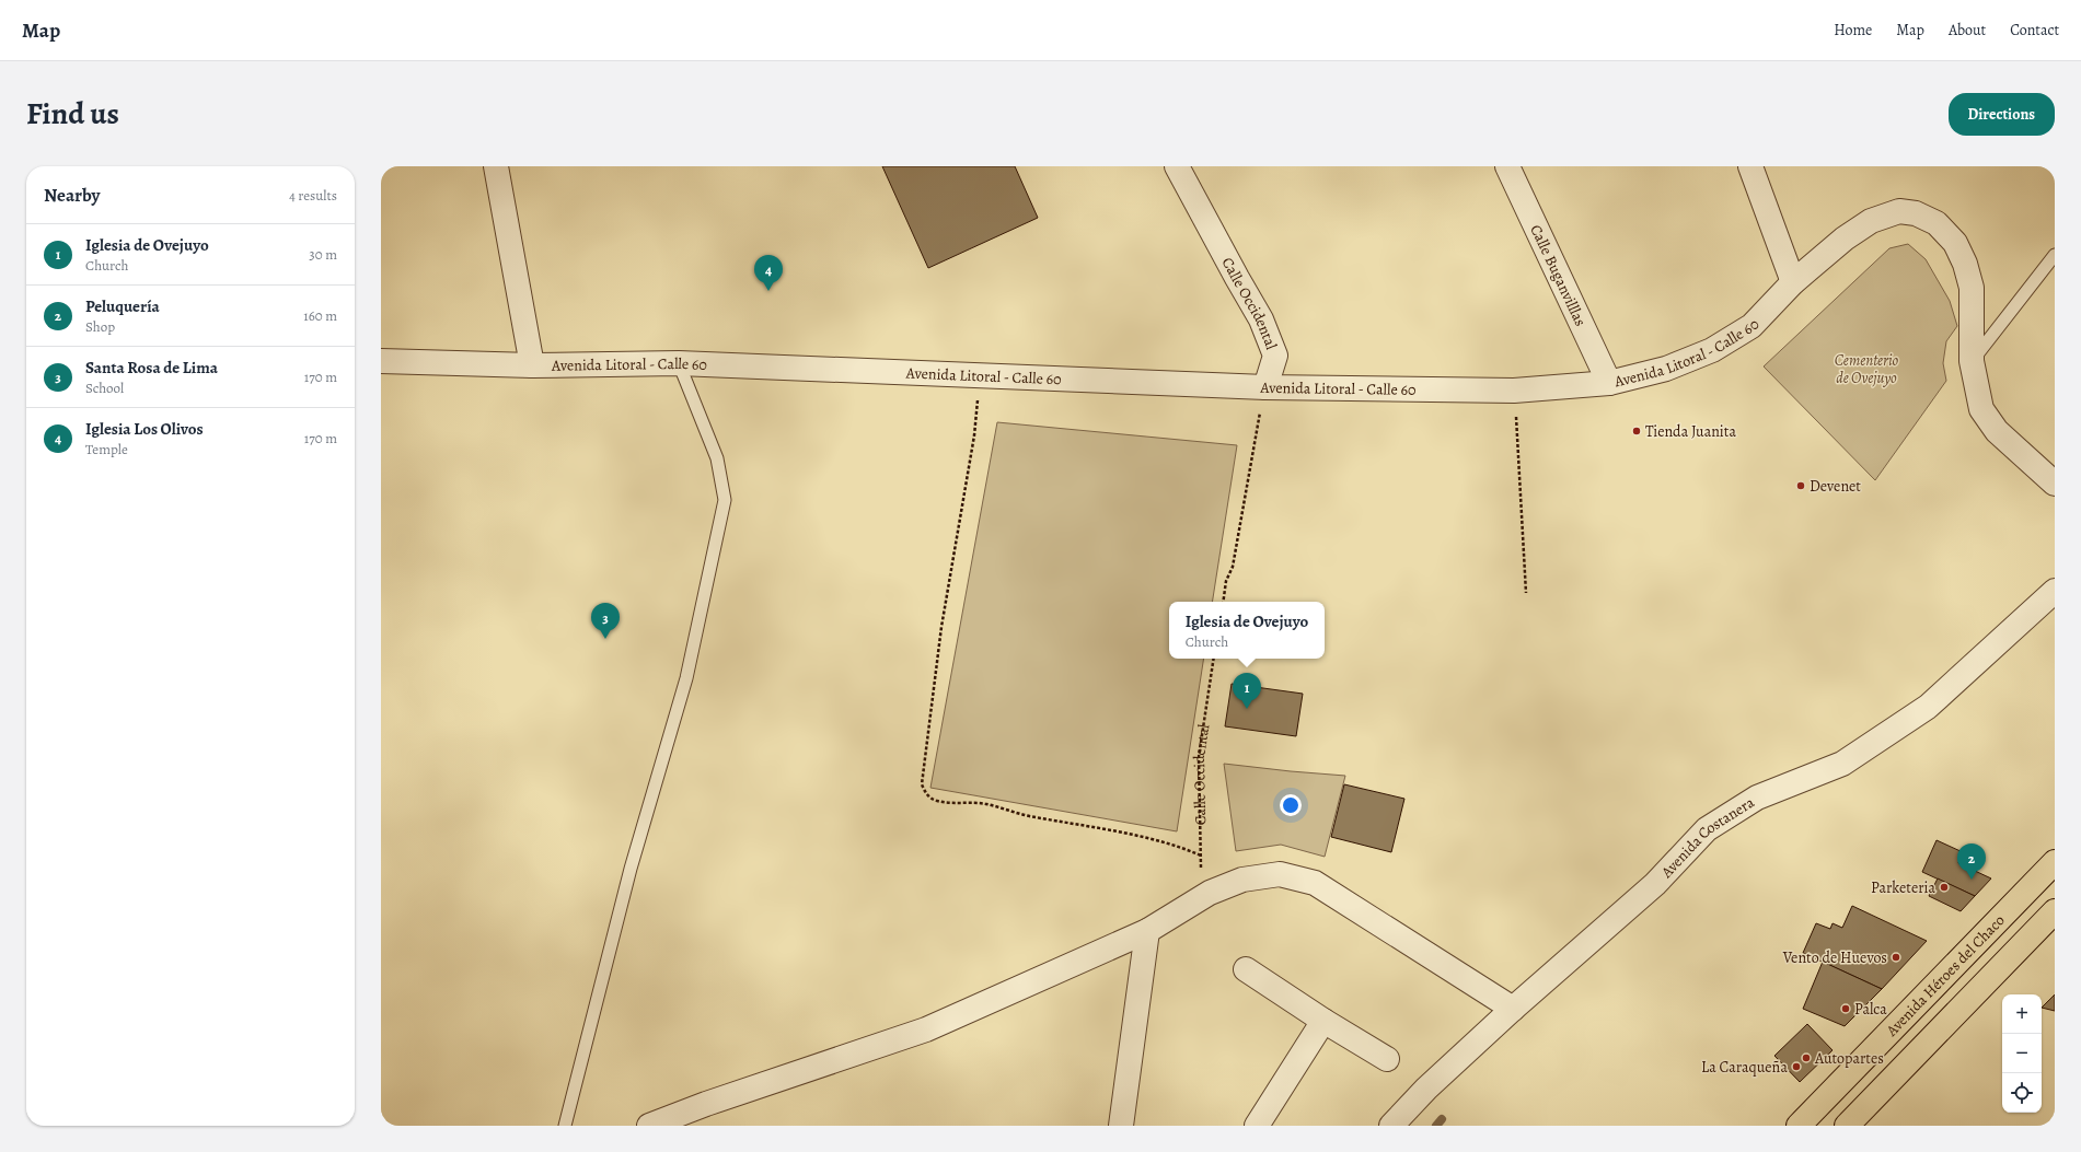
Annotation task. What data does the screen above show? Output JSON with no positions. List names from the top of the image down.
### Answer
{
  "streets": {
    "main road": ["Avenida Héroes del Chaco"],
    "street": [
      "Calle Buganvilllas",
      "Calle Occidental",
      "Avenida Litoral - Calle 60",
      "Avenida Costanera"
    ]
  },
  "crossings": [
    ["Calle Buganvilllas", "Avenida Litoral - Calle 60"],
    ["Calle Occidental", "Avenida Litoral - Calle 60"]
  ],
  "parks": ["Cementerio de Ovejuyo"],
  "places": [
    "Tienda Juanita",
    "Devenet",
    "Parketeria",
    "Vento de Huevos",
    "Palca",
    "Autopartes",
    "La Caraqueña"
  ],
  "page": {
    "header": "Map",
    "nav": [
      "Home",
      "Map",
      "About",
      "Contact"
    ],
    "title": "Find us",
    "buttons": "Directions",
    "heading": ["Nearby", "4 results"],
    "list": [
      {
        "mark": "1",
        "name": "Iglesia de Ovejuyo",
        "note": "Church",
        "value": "30 m"
      },
      {
        "mark": "2",
        "name": "Peluquería",
        "note": "Shop",
        "value": "160 m"
      },
      {
        "mark": "3",
        "name": "Santa Rosa de Lima",
        "note": "School",
        "value": "170 m"
      },
      {
        "mark": "4",
        "name": "Iglesia Los Olivos",
        "note": "Temple",
        "value": "170 m"
      }
    ],
    "pins": [
      "4",
      "3",
      "1",
      "2"
    ],
    "popup": ["Iglesia de Ovejuyo", "Church"],
    "map_buttons": ["+", "−"]
  }
}
